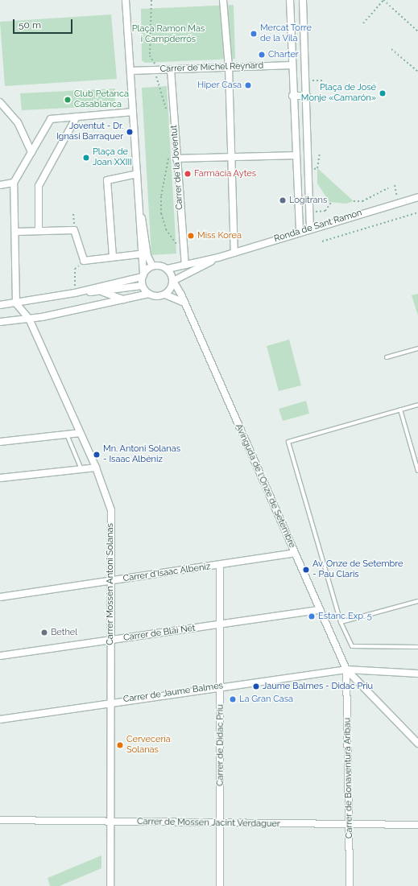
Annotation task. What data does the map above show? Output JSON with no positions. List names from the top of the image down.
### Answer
{
  "streets": {
    "street": [
      "Carrer de Michel Reynard",
      "Carrer de la Joventut",
      "Ronda de Sant Ramon",
      "Avinguda de l'Onze de Setembre",
      "Carrer d'Isaac Albeniz",
      "Carrer Mossèn Antoni Solanas",
      "Carrer de Blai Net",
      "Carrer de Jaume Balmes",
      "Carrer de Dídac Priu",
      "Carrer de Bonaventura Aribau",
      "Carrer de Mossèn Jacint Verdaguer"
    ]
  },
  "crossings": [
    ["Carrer de Michel Reynard", "Carrer de la Joventut"],
    ["Carrer de la Joventut", "Ronda de Sant Ramon"],
    ["Ronda de Sant Ramon", "Avinguda de l'Onze de Setembre"],
    ["Avinguda de l'Onze de Setembre", "Carrer d'Isaac Albeniz"],
    ["Avinguda de l'Onze de Setembre", "Carrer de Blai Net"],
    ["Avinguda de l'Onze de Setembre", "Carrer de Jaume Balmes"],
    ["Avinguda de l'Onze de Setembre", "Carrer de Bonaventura Aribau"],
    ["Carrer d'Isaac Albeniz", "Carrer Mossèn Antoni Solanas"],
    ["Carrer d'Isaac Albeniz", "Carrer de Dídac Priu"],
    ["Carrer Mossèn Antoni Solanas", "Carrer de Blai Net"],
    ["Carrer Mossèn Antoni Solanas", "Carrer de Jaume Balmes"],
    ["Carrer Mossèn Antoni Solanas", "Carrer de Mossèn Jacint Verdaguer"],
    ["Carrer de Blai Net", "Carrer de Dídac Priu"],
    ["Carrer de Jaume Balmes", "Carrer de Dídac Priu"],
    ["Carrer de Jaume Balmes", "Carrer de Bonaventura Aribau"],
    ["Carrer de Dídac Priu", "Carrer de Mossèn Jacint Verdaguer"],
    ["Carrer de Bonaventura Aribau", "Carrer de Mossèn Jacint Verdaguer"]
  ],
  "parks": ["Plaça Ramon Mas i Campderrós"],
  "places": [
    "Mercat Torre de la Vila",
    "Charter",
    "Hiper Casa",
    "Plaça de José Monje «Camarón»",
    "Club Petanca Casablanca",
    "Joventut - Dr. Ignasi Barraquer",
    "Plaça de Joan XXIII",
    "Farmàcia Aytes",
    "Logitrans",
    "Miss Korea",
    "Mn. Antoni Solanas - Isaac Albéniz",
    "Av. Onze de Setembre - Pau Claris",
    "Estanc Exp. 5",
    "Bethel",
    "Jaume Balmes - Didac Priu",
    "La Gran Casa",
    "Cervecería Solanas"
  ],
  "scale_bar": "50 m"
}
